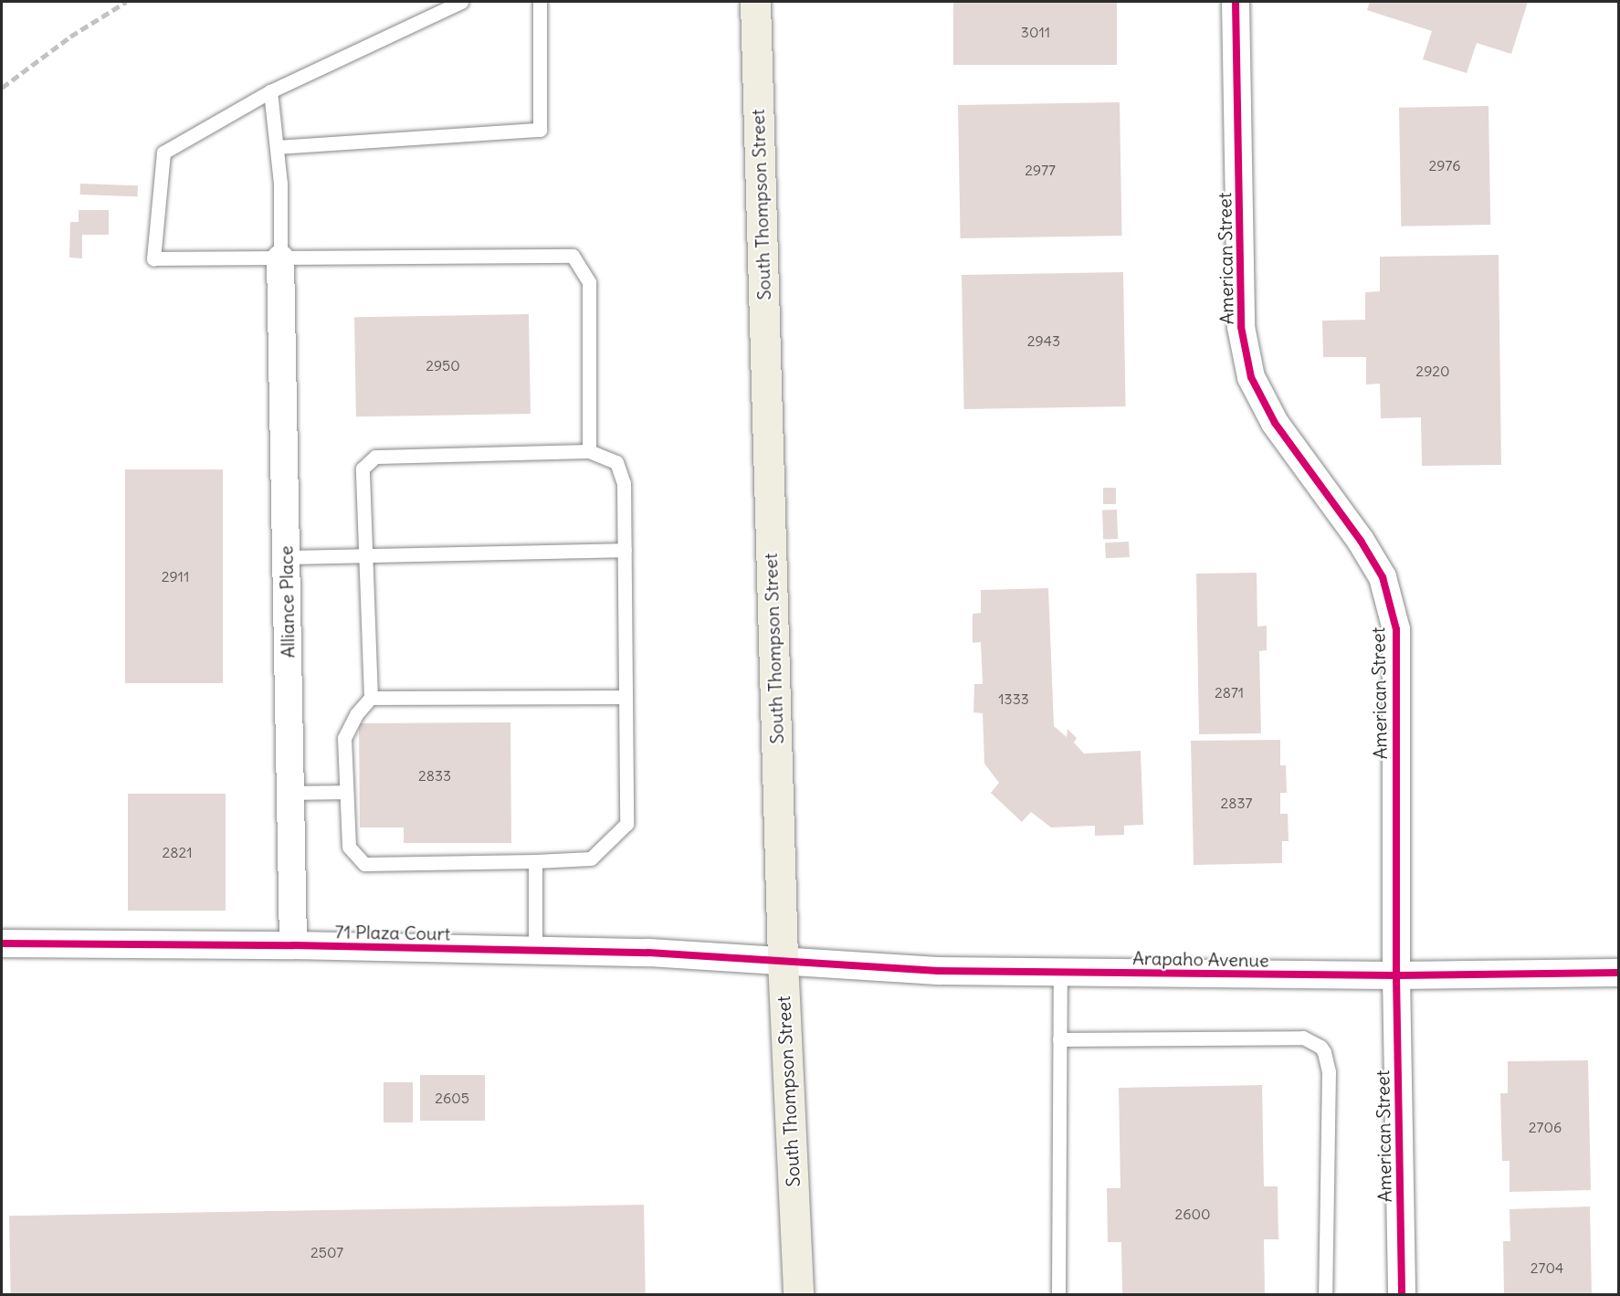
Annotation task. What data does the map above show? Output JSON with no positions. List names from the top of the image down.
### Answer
{
  "streets": {
    "highway": ["South Thompson Street"],
    "street": [
      "American Street",
      "Alliance Place",
      "71 Plaza Court",
      "Arapaho Avenue"
    ]
  },
  "crossings": [
    ["South Thompson Street", "71 Plaza Court"],
    ["South Thompson Street", "Arapaho Avenue"],
    ["American Street", "Arapaho Avenue"],
    ["Alliance Place", "71 Plaza Court"],
    ["71 Plaza Court", "Arapaho Avenue"]
  ],
  "house_numbers": [
    "3011",
    "2976",
    "2977",
    "2943",
    "2950",
    "2920",
    "2911",
    "2871",
    "1333",
    "2833",
    "2837",
    "2821",
    "2605",
    "2706",
    "2600",
    "2507",
    "2704"
  ]
}
